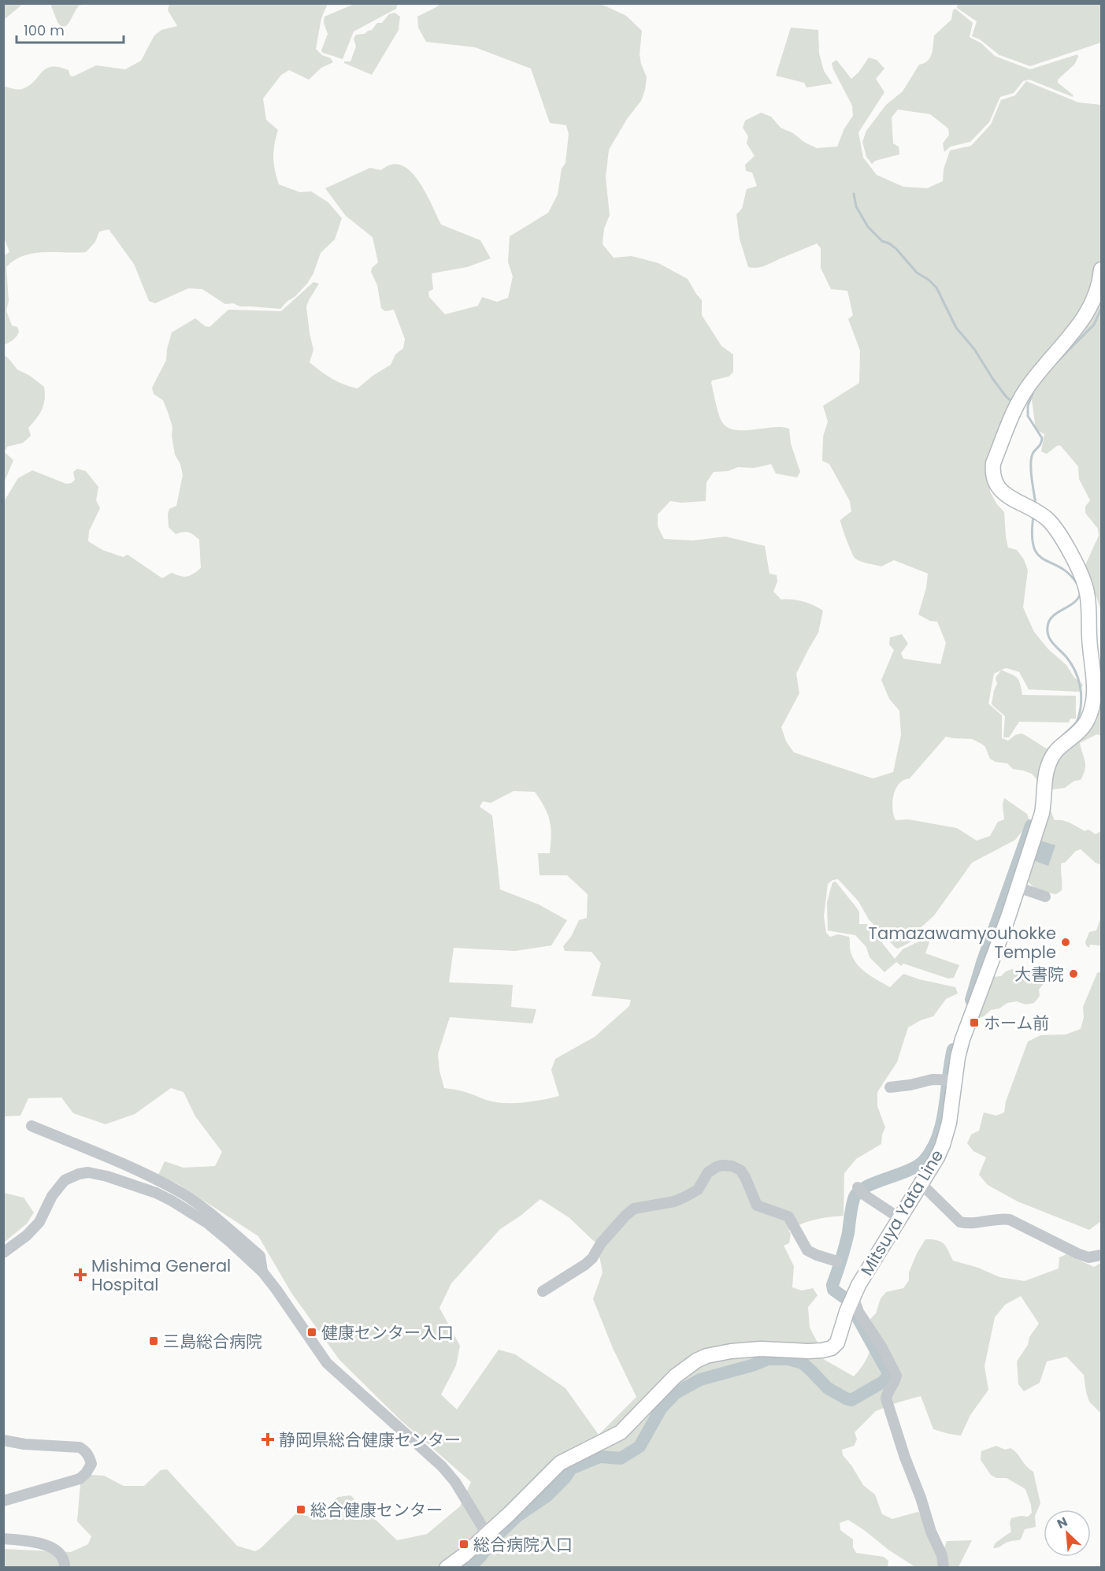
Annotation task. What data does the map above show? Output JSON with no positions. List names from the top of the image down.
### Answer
{
  "streets": {
    "main road": ["Mitsuya Yata Line"]
  },
  "places": {
    "other": ["Tamazawamyouhokke Temple", "大書院"],
    "transit": [
      "ホーム前",
      "健康センター入口",
      "三島総合病院",
      "総合健康センター",
      "総合病院入口"
    ],
    "health": ["Mishima General Hospital", "静岡県総合健康センター"]
  },
  "scale_bar": "100 m",
  "north": "top left"
}
